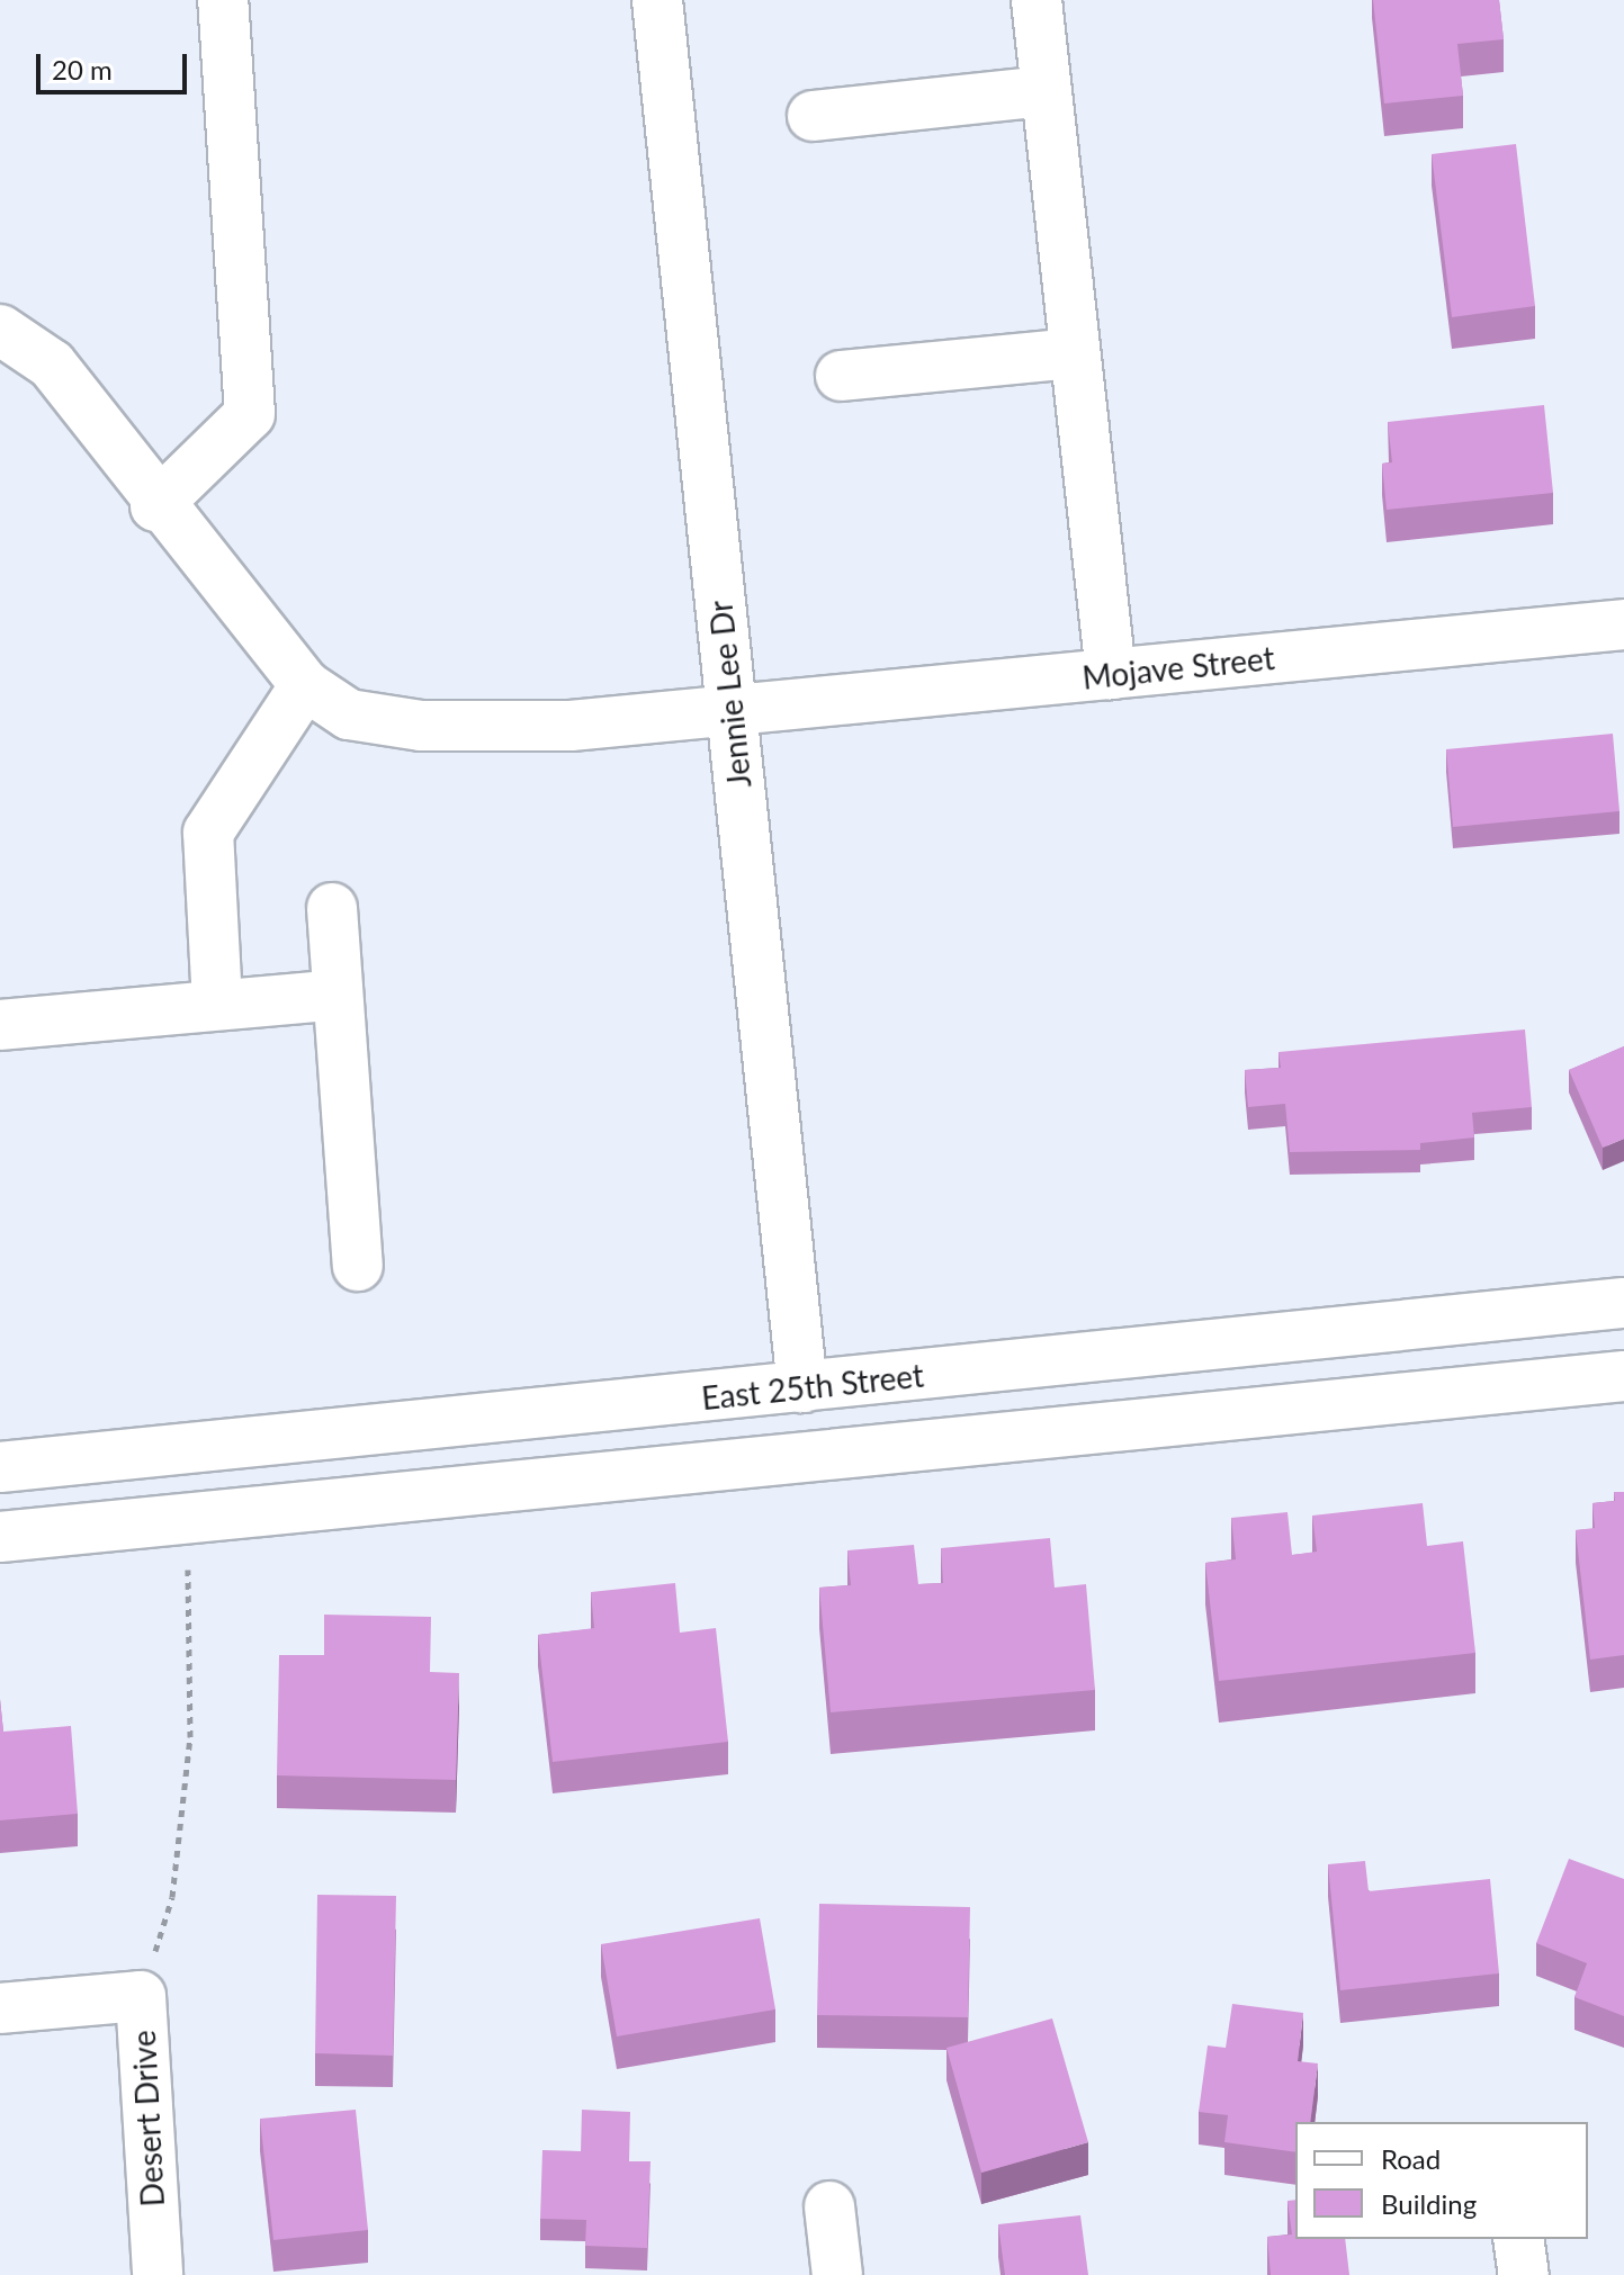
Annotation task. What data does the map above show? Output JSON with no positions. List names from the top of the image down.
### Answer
{
  "streets": {
    "street": [
      "Mojave Street",
      "Jennie Lee Dr",
      "East 25th Street",
      "Desert Drive"
    ]
  },
  "crossings": [
    ["Mojave Street", "Jennie Lee Dr"],
    ["Jennie Lee Dr", "East 25th Street"]
  ],
  "legend": ["Road", "Building"],
  "scale_bar": "20 m"
}
